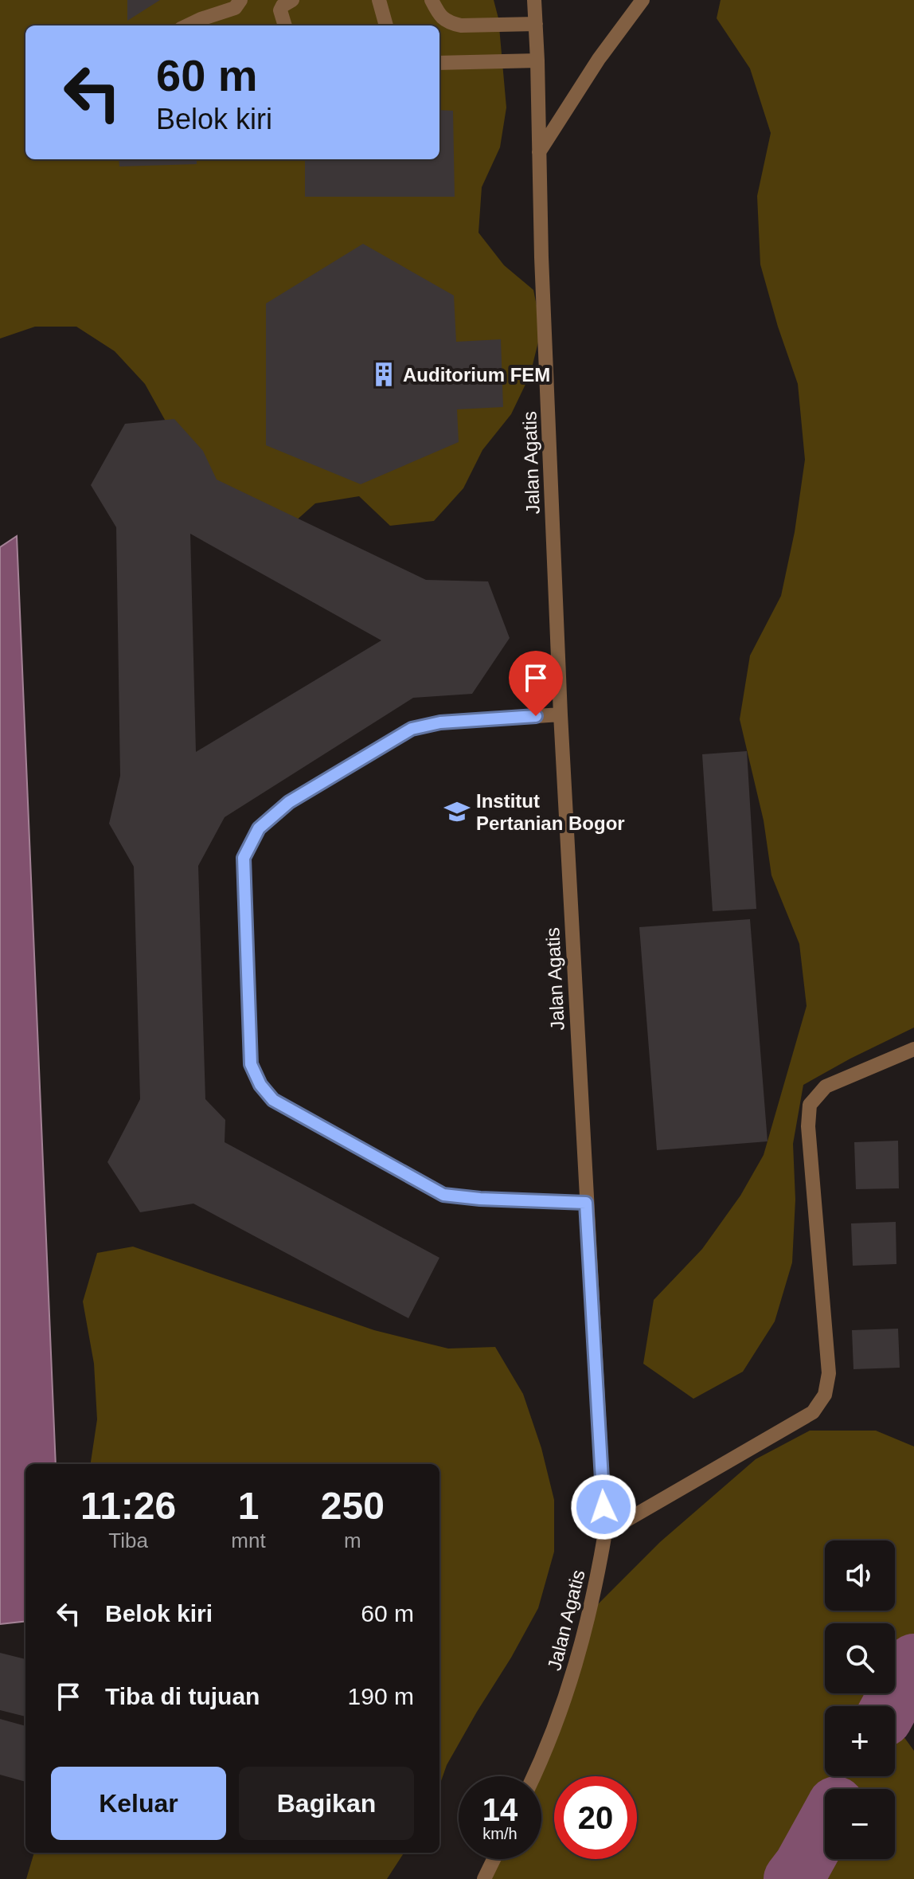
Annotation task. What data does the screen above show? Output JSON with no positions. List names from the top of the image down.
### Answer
{
  "streets": {
    "lane": ["Jalan Agatis"]
  },
  "places": {
    "building": ["Auditorium FEM"],
    "school or university": ["Institut Pertanian Bogor"]
  },
  "page": {
    "turn": ["60 m", "Belok kiri"],
    "eta": [
      "11:26",
      "Tiba",
      "1",
      "mnt",
      "250",
      "m"
    ],
    "map_buttons": ["+", "−"],
    "list": [
      {
        "name": "Belok kiri",
        "value": "60 m"
      },
      {
        "name": "Tiba di tujuan",
        "value": "190 m"
      }
    ],
    "buttons": ["Keluar", "Bagikan"],
    "speed": "14 km/h",
    "limit": "20"
  }
}
